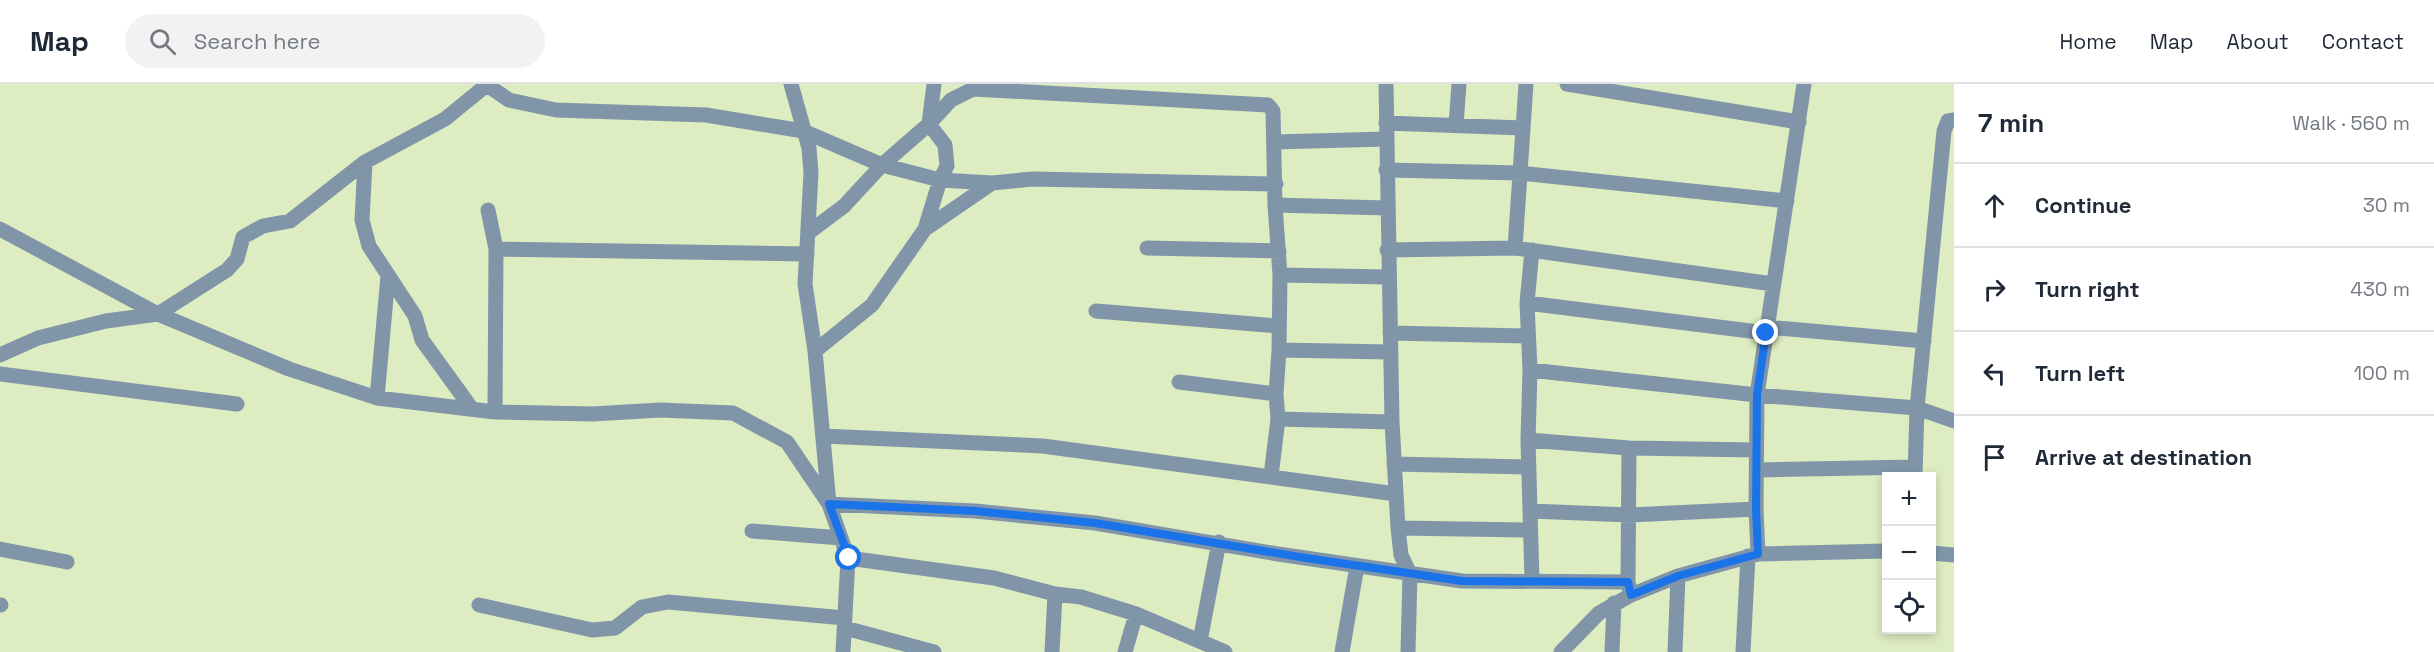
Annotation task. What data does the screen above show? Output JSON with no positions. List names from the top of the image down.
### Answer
{
  "page": {
    "header": "Map",
    "search": "Search here",
    "nav": [
      "Home",
      "Map",
      "About",
      "Contact"
    ],
    "heading": ["7 min", "Walk · 560 m"],
    "list": [
      ["Continue", "30 m"],
      ["Turn right", "430 m"],
      ["Turn left", "100 m"],
      "Arrive at destination"
    ],
    "map_buttons": ["+", "−"]
  }
}
